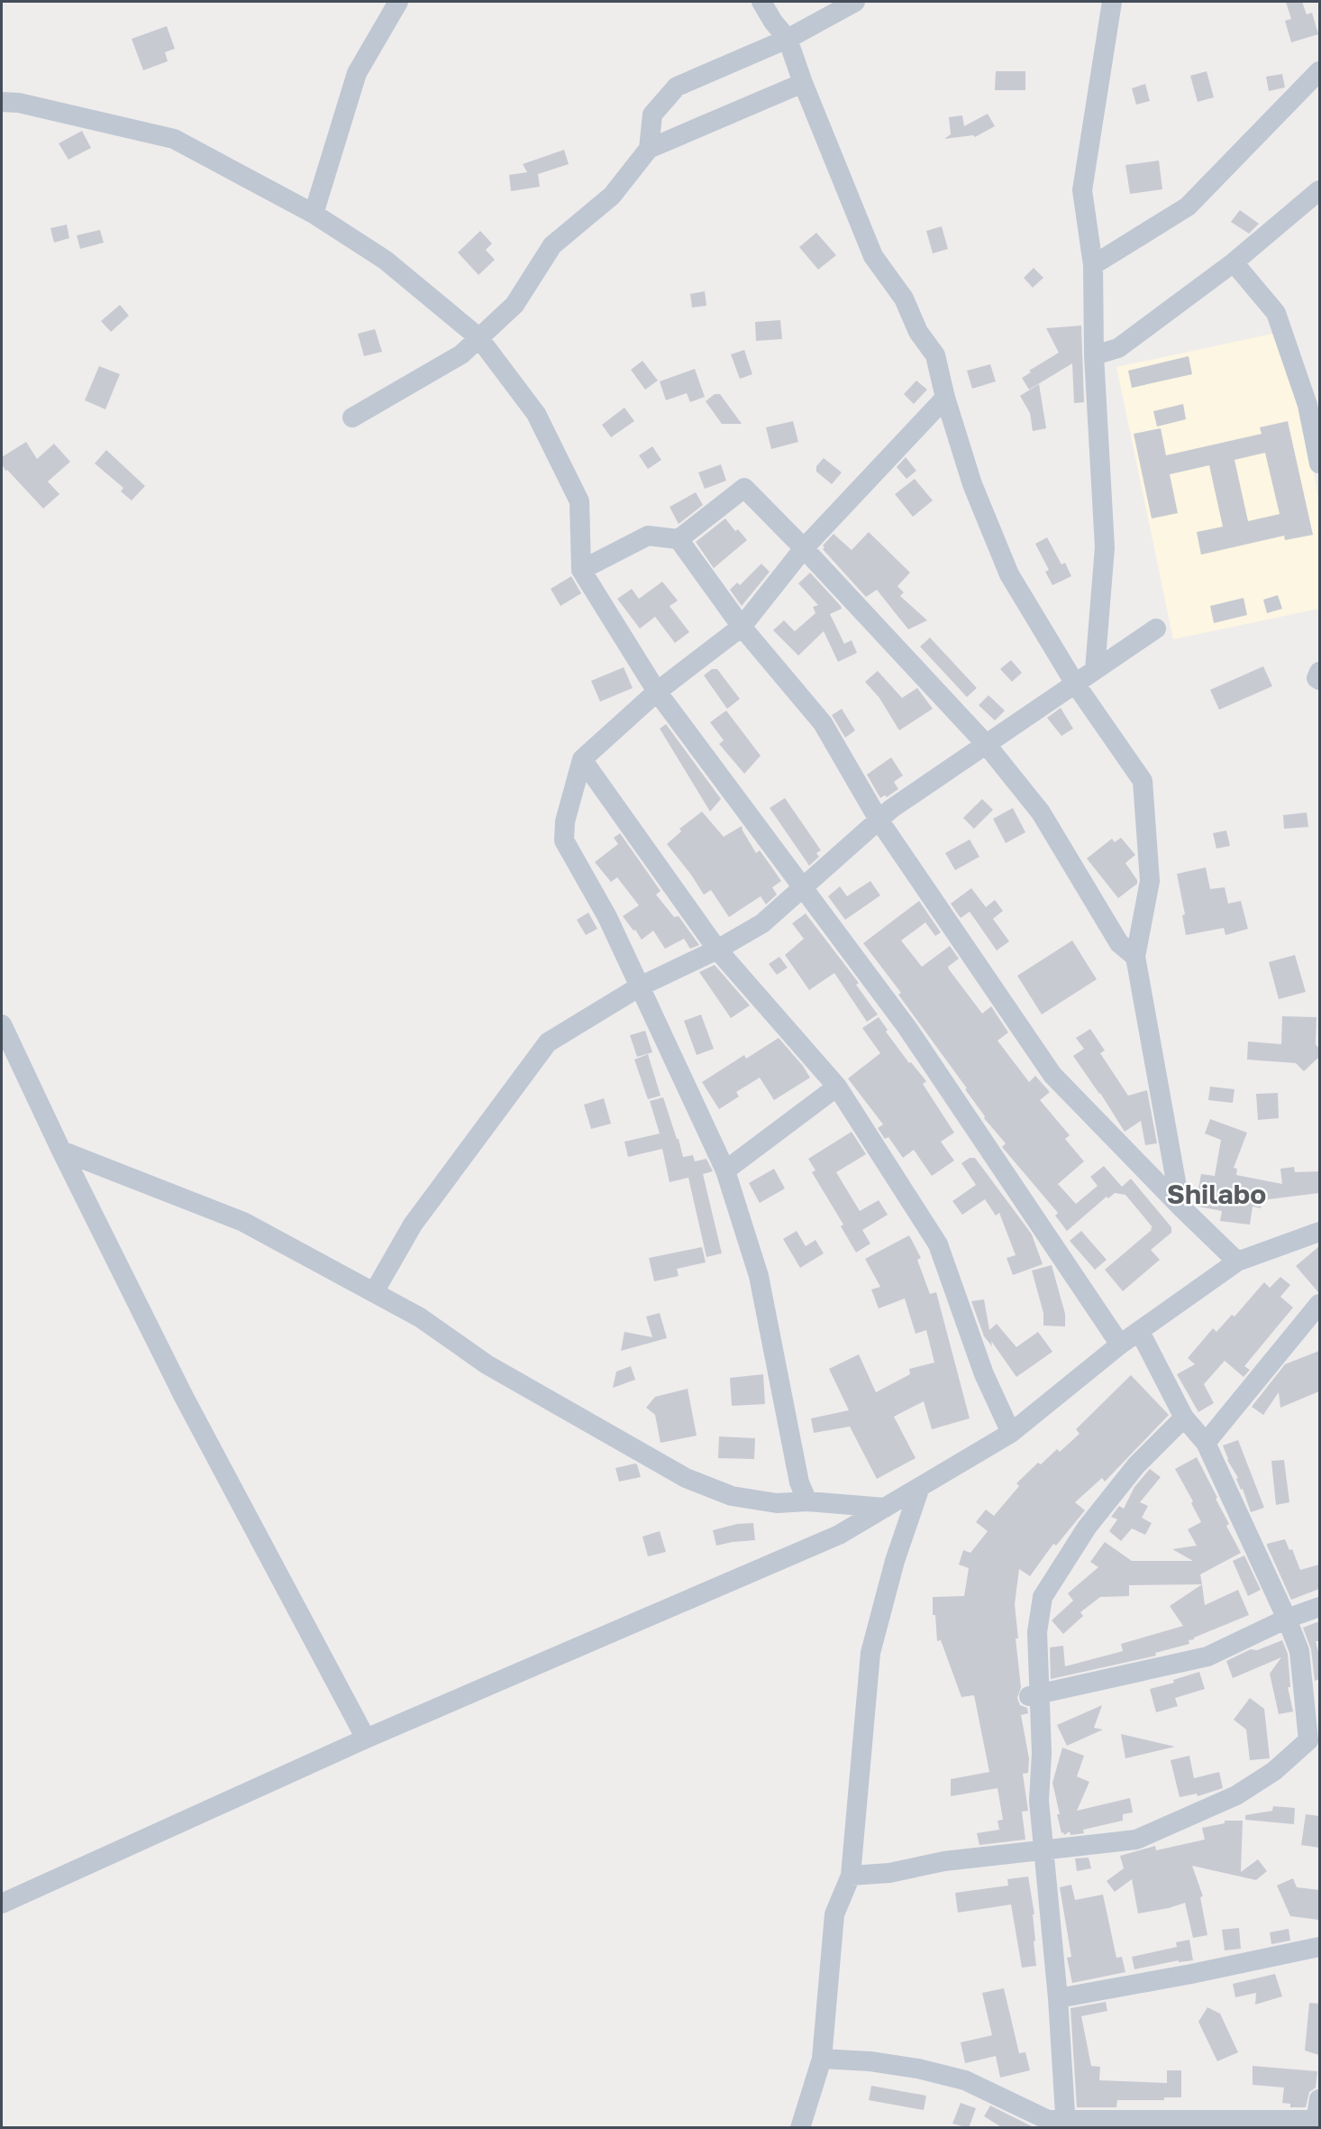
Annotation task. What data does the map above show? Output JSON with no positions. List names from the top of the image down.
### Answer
{
  "districts": ["Shilabo"]
}
